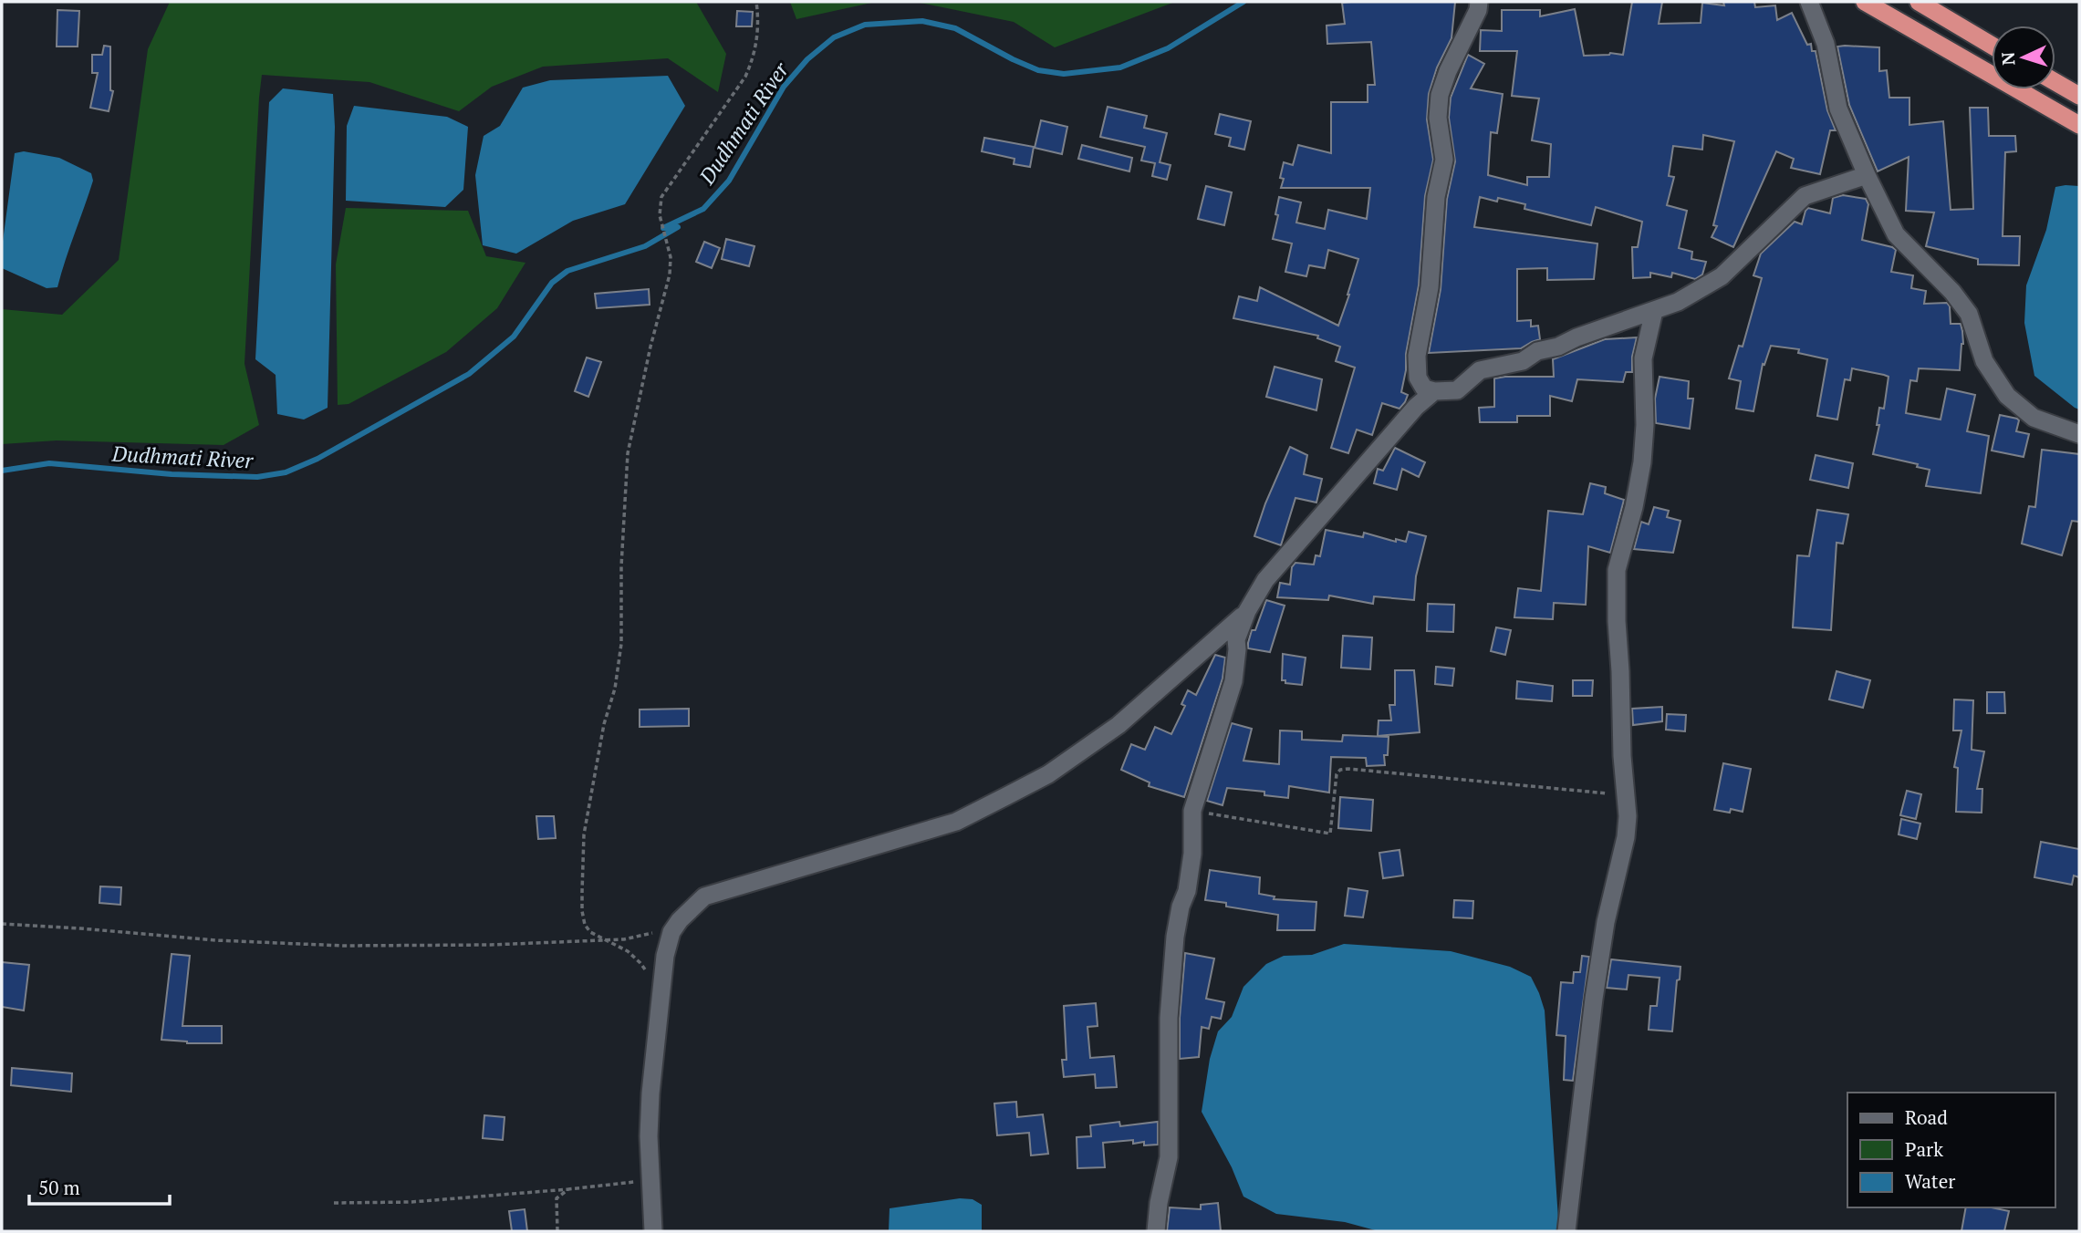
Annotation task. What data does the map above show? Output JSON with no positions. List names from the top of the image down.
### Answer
{
  "water": ["Dudhmati River"],
  "legend": ["Road", "Park", "Water"],
  "scale_bar": "50 m",
  "north": "left"
}
